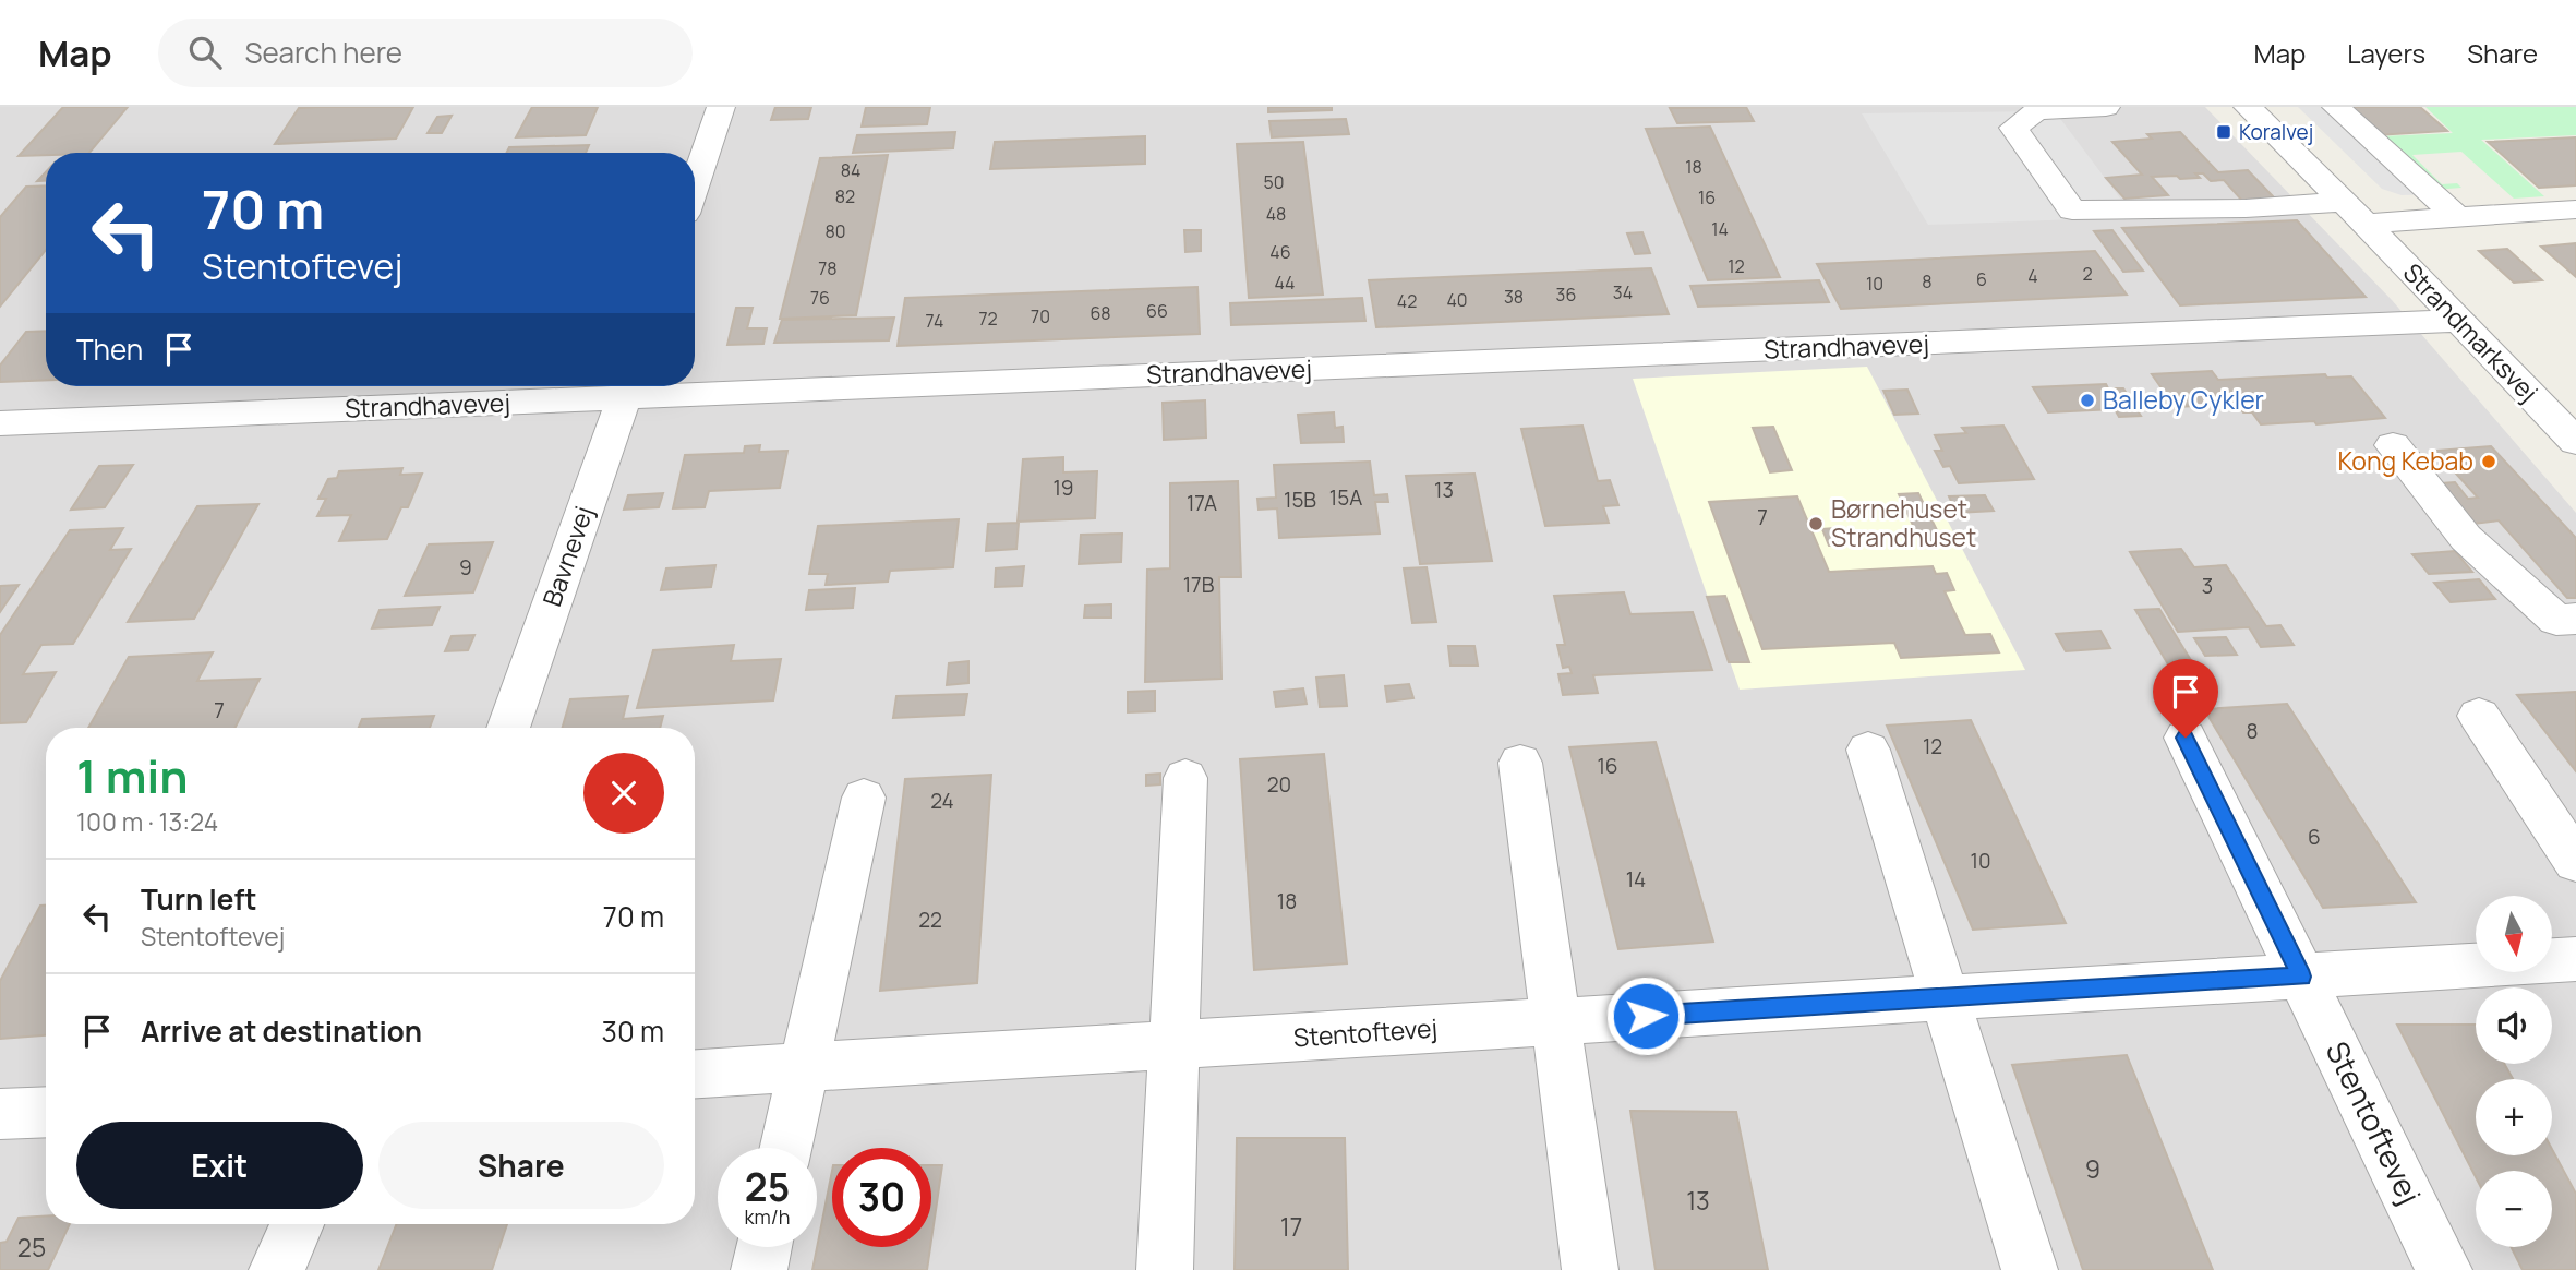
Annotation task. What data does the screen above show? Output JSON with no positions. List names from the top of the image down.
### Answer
{
  "streets": {
    "street": [
      "Strandmarksvej",
      "Strandhavevej",
      "Bavnevej",
      "Stentoftevej"
    ]
  },
  "crossings": [
    ["Strandmarksvej", "Strandhavevej"],
    ["Strandhavevej", "Bavnevej"]
  ],
  "places": {
    "transit": ["Koralvej"],
    "other": ["Balleby Cykler", "Kong Kebab", "Børnehuset Strandhuset"]
  },
  "house_numbers": [
    "18",
    "84",
    "50",
    "82",
    "16",
    "48",
    "14",
    "80",
    "46",
    "12",
    "78",
    "2",
    "4",
    "6",
    "8",
    "44",
    "10",
    "34",
    "36",
    "38",
    "76",
    "40",
    "42",
    "66",
    "68",
    "70",
    "72",
    "74",
    "19",
    "13",
    "15A",
    "15B",
    "17A",
    "7",
    "9",
    "17B",
    "3",
    "7",
    "8",
    "12",
    "16",
    "20",
    "24",
    "6",
    "10",
    "14",
    "18",
    "22",
    "9",
    "13",
    "17",
    "25"
  ],
  "north": "bottom",
  "page": {
    "header": "Map",
    "search": "Search here",
    "nav": ["Map", "Layers", "Share"],
    "turn": ["70 m", "Stentoftevej"],
    "then": "Then",
    "heading": ["1 min", "100 m · 13:24"],
    "list": [
      {
        "name": "Turn left",
        "note": "Stentoftevej",
        "value": "70 m"
      },
      {
        "name": "Arrive at destination",
        "value": "30 m"
      }
    ],
    "map_buttons": ["+", "−"],
    "buttons": ["Exit", "Share"],
    "speed": "25 km/h",
    "limit": "30"
  }
}
